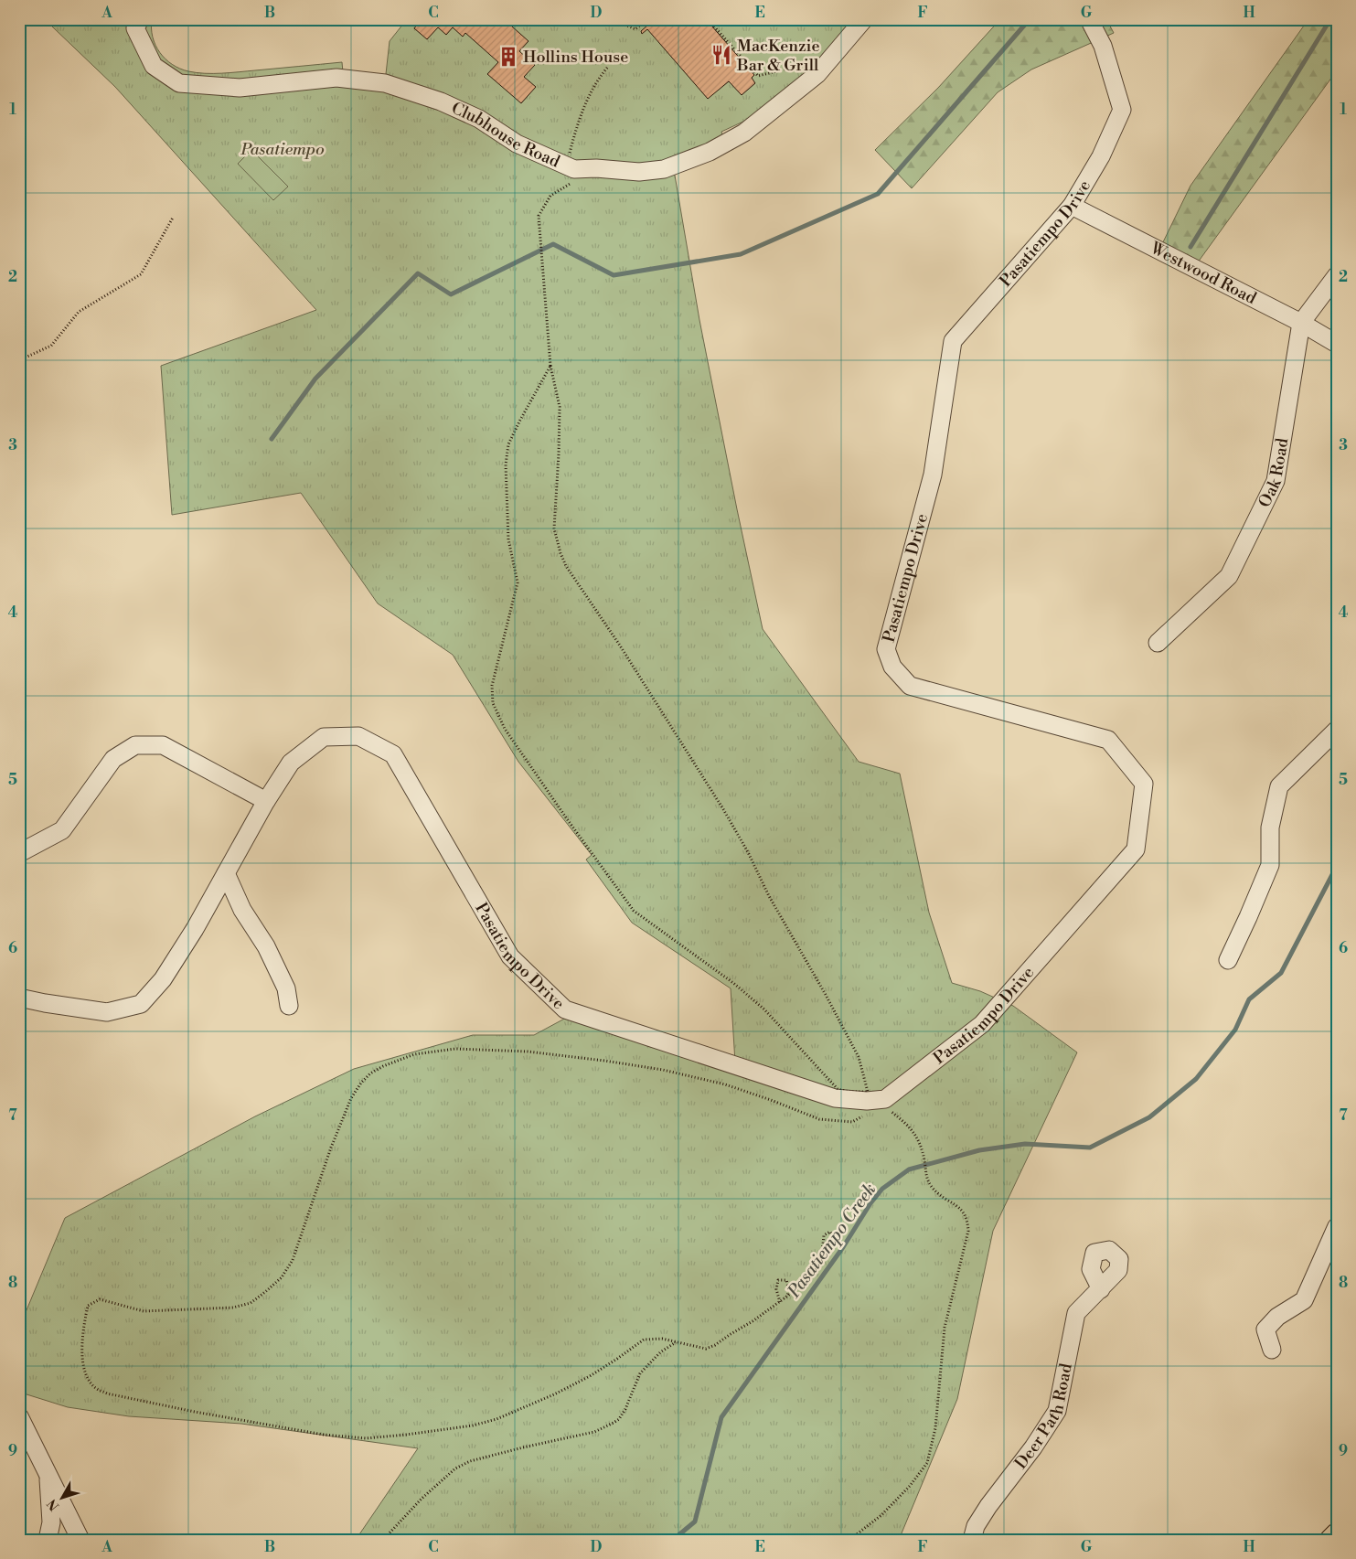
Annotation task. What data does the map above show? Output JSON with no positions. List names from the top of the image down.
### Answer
{
  "streets": {
    "street": [
      "Clubhouse Road",
      "Pasatiempo Drive",
      "Westwood Road",
      "Oak Road",
      "Deer Path Road"
    ]
  },
  "crossings": [
    ["Pasatiempo Drive", "Westwood Road"],
    ["Westwood Road", "Oak Road"]
  ],
  "water": ["Pasatiempo Creek"],
  "parks": ["Pasatiempo"],
  "places": {
    "restaurant": ["MacKenzie Bar & Grill"],
    "building": ["Hollins House"]
  },
  "north": "bottom left",
  "grid": {
    "columns": [
      "A",
      "B",
      "C",
      "D",
      "E",
      "F",
      "G",
      "H"
    ],
    "rows": [
      "1",
      "2",
      "3",
      "4",
      "5",
      "6",
      "7",
      "8",
      "9"
    ]
  }
}
